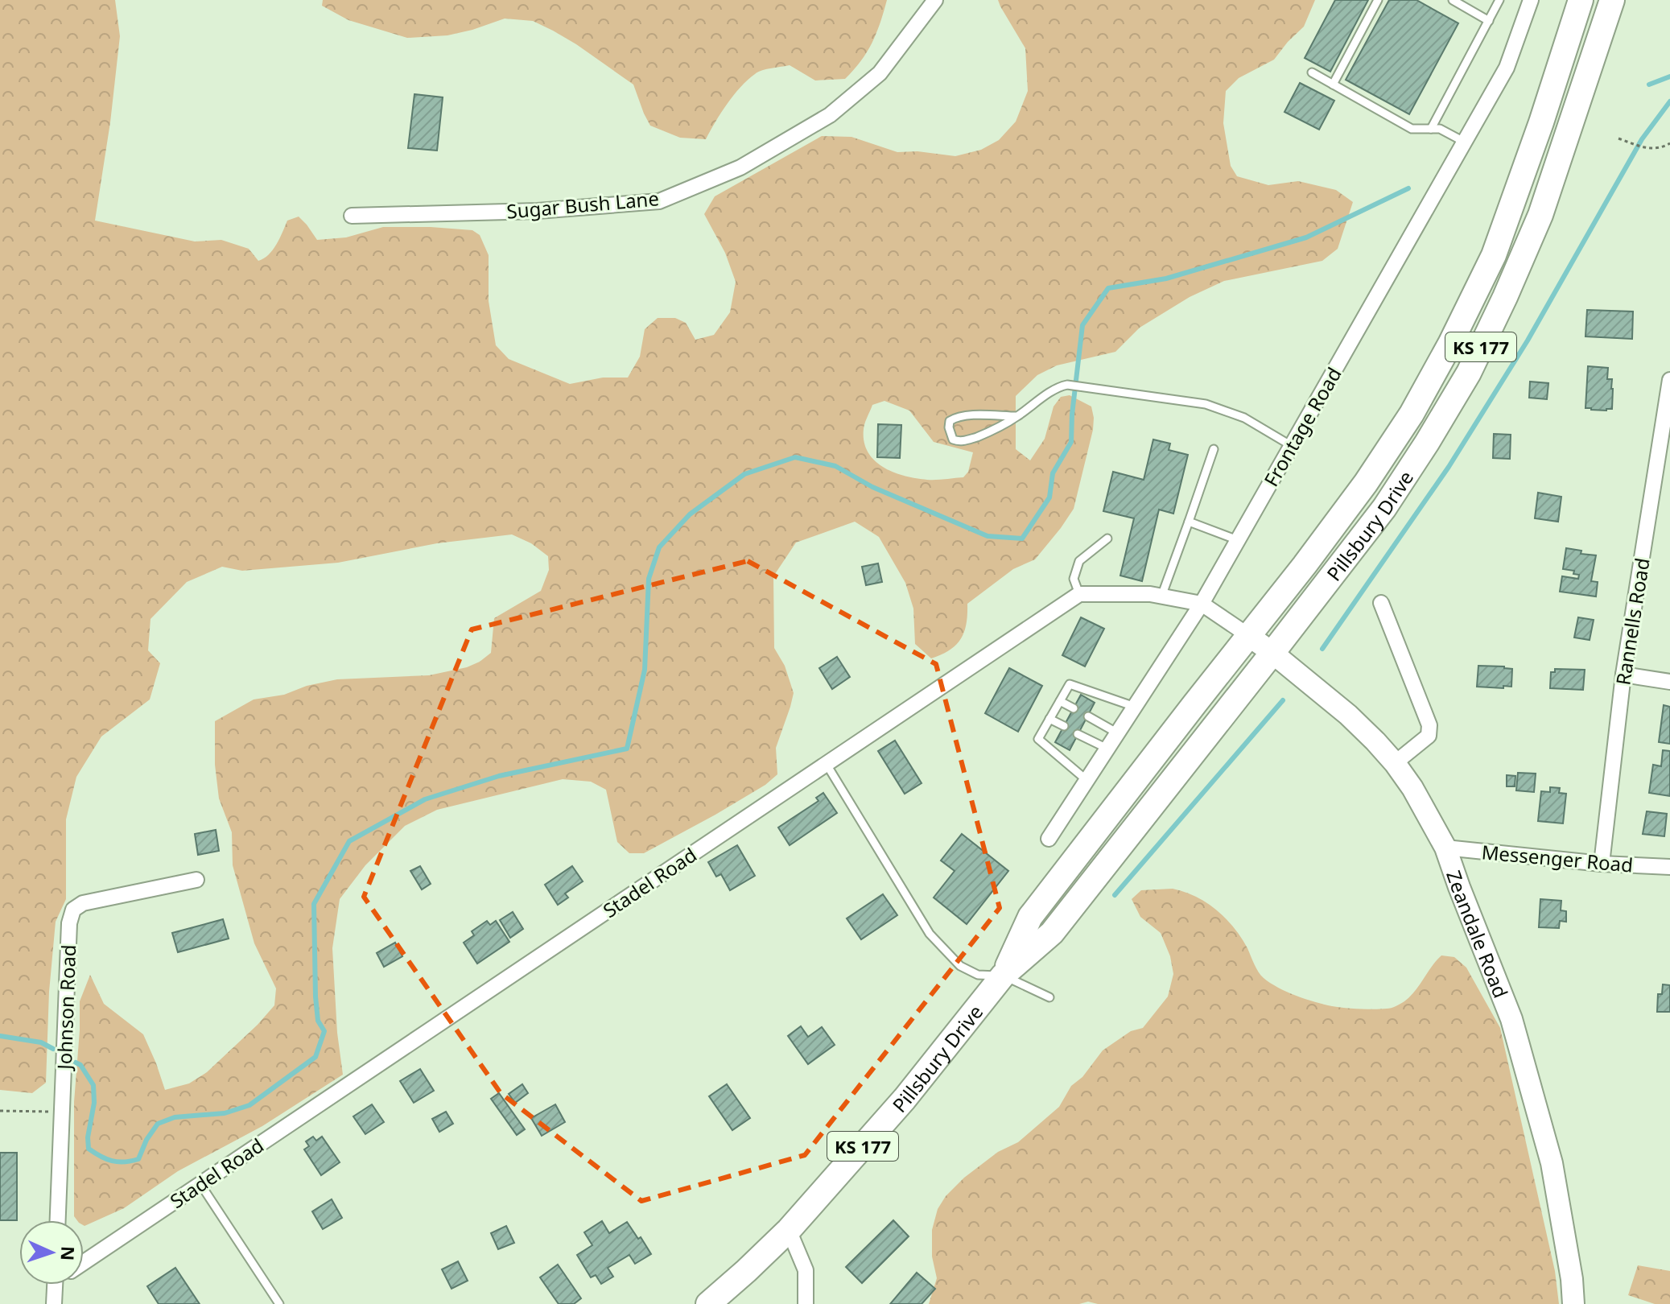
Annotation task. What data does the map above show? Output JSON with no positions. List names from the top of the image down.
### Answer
{
  "streets": {
    "highway": ["KS 177", "Pillsbury Drive"],
    "main road": ["Zeandale Road"],
    "street": [
      "Sugar Bush Lane",
      "Frontage Road",
      "Rannells Road",
      "Messenger Road",
      "Stadel Road",
      "Johnson Road"
    ]
  },
  "crossings": [
    ["Pillsbury Drive", "Zeandale Road"],
    ["Rannells Road", "Messenger Road"],
    ["Messenger Road", "Zeandale Road"]
  ],
  "north": "right"
}
